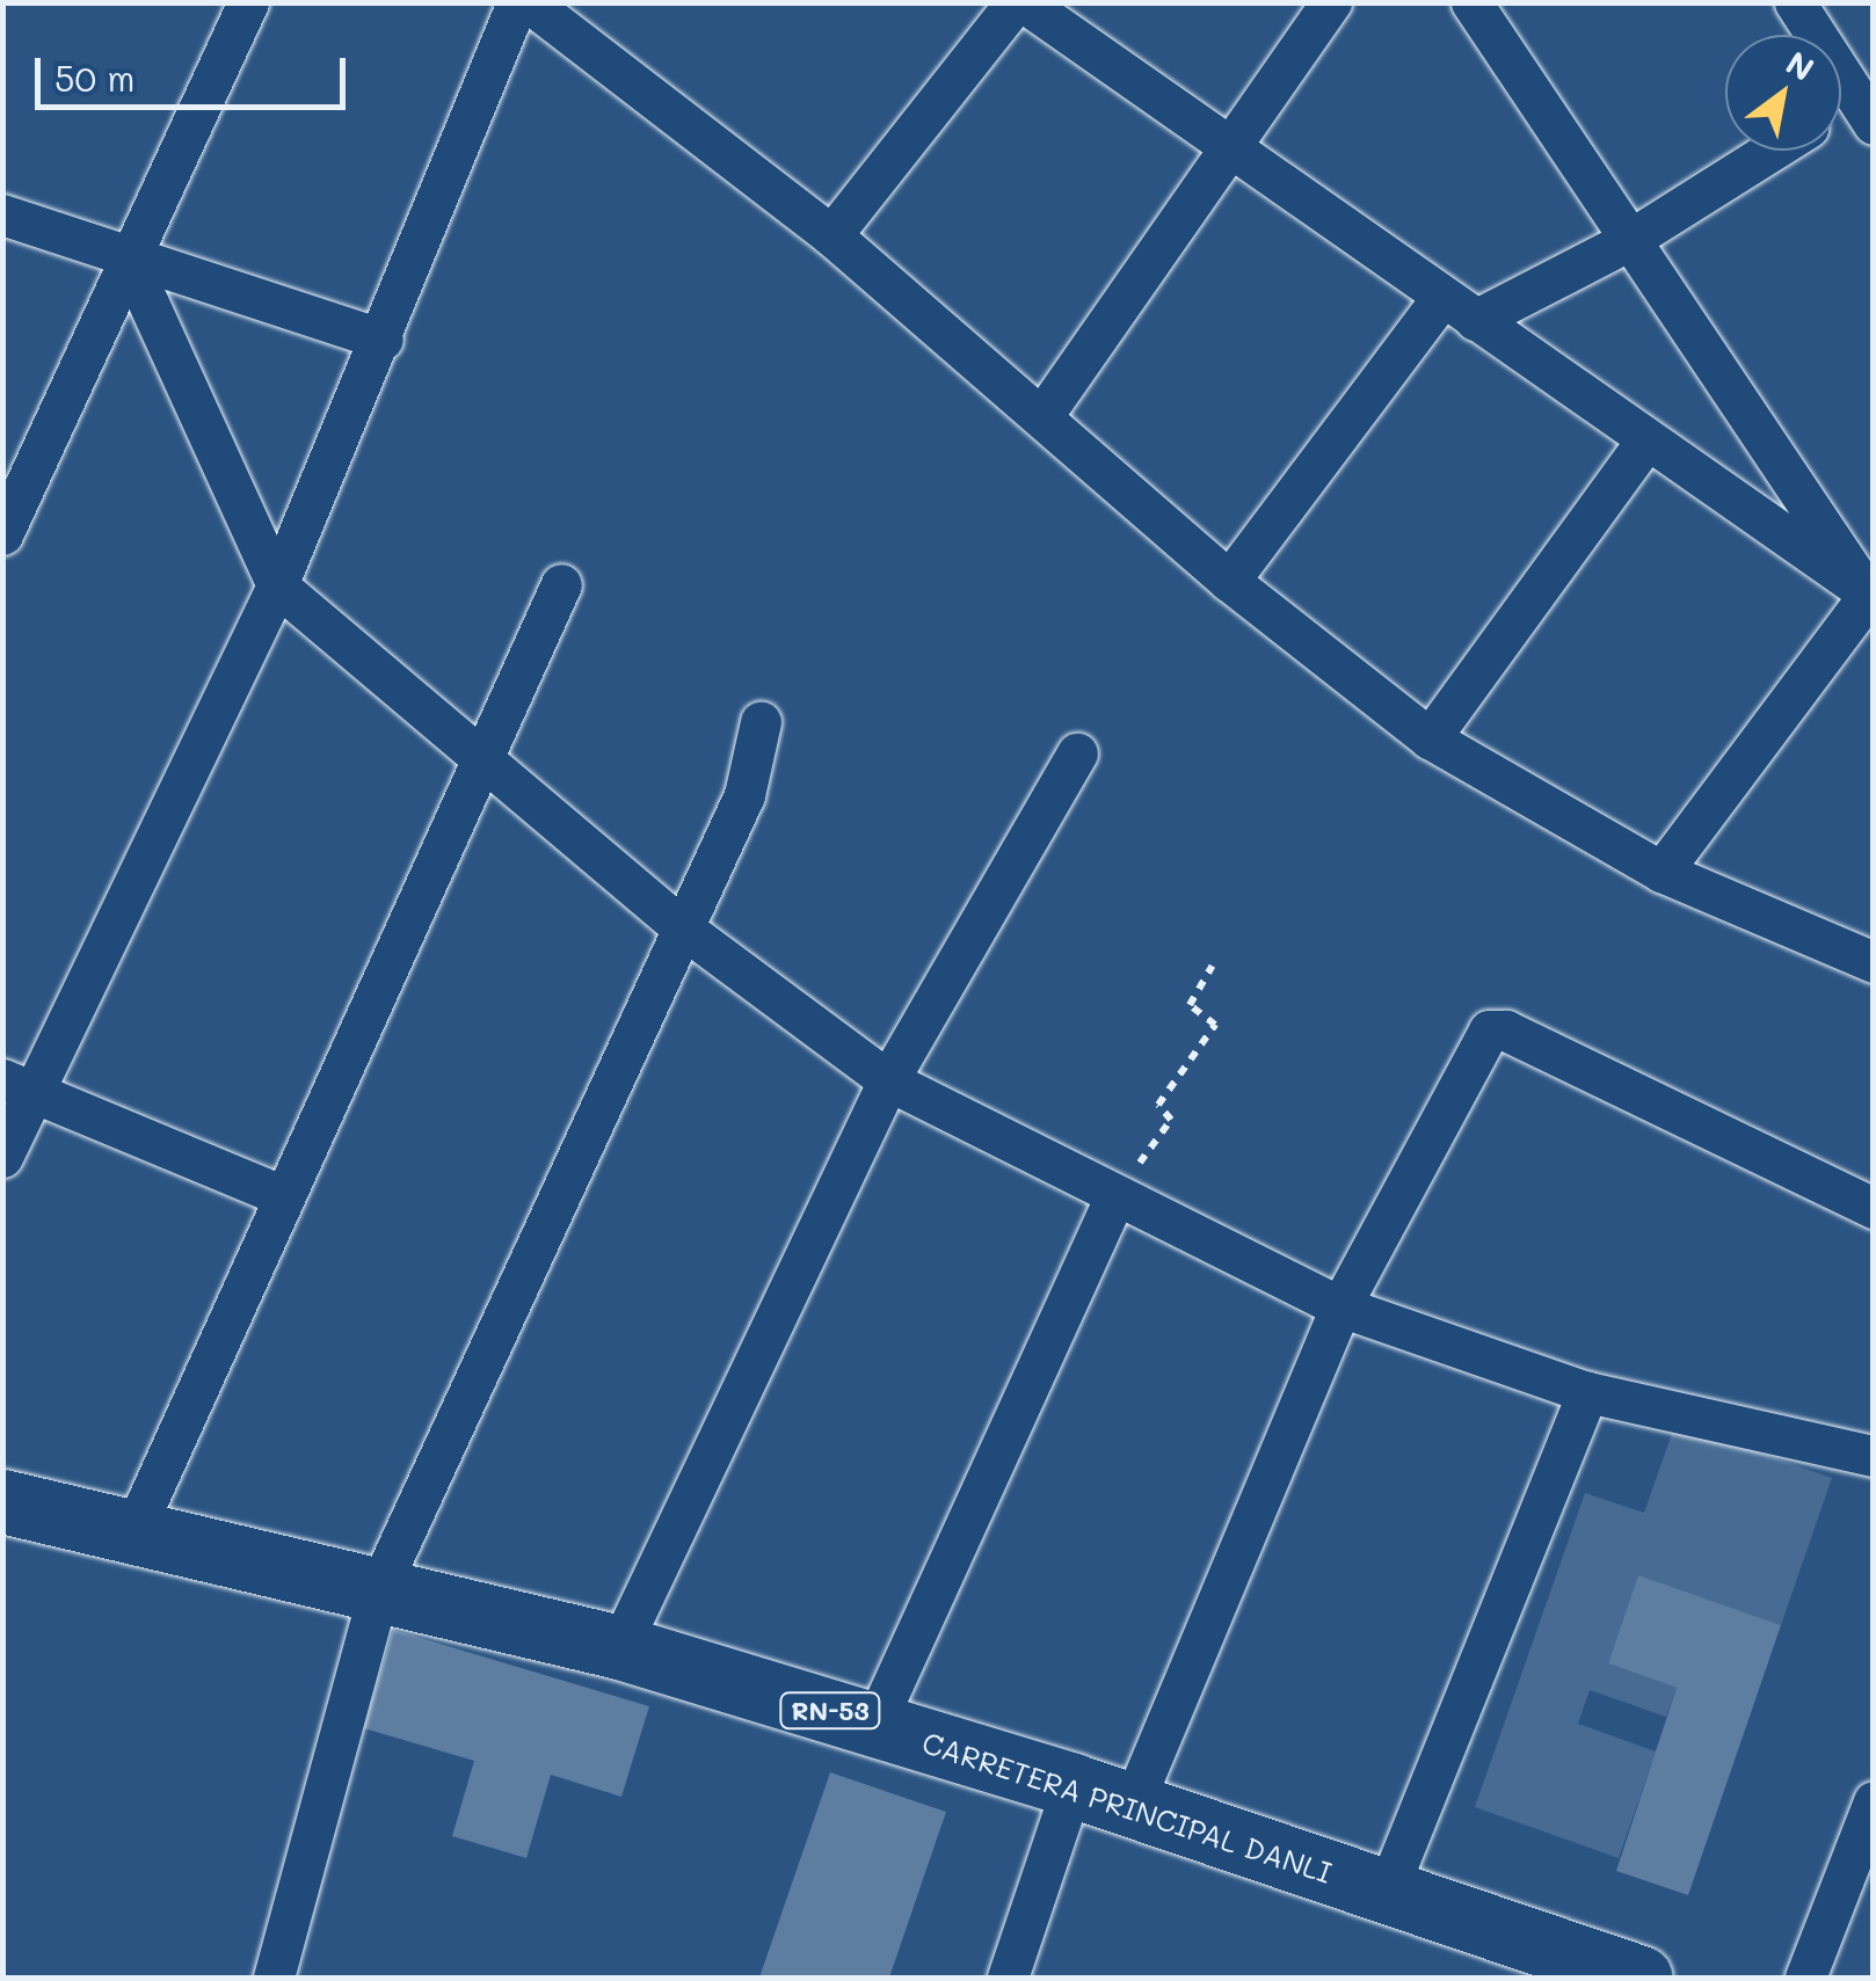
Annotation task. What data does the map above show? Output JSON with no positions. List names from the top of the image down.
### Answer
{
  "streets": {
    "main road": ["RN-53", "CARRETERA PRINCIPAL DANLI"]
  },
  "scale_bar": "50 m",
  "north": "top right"
}
